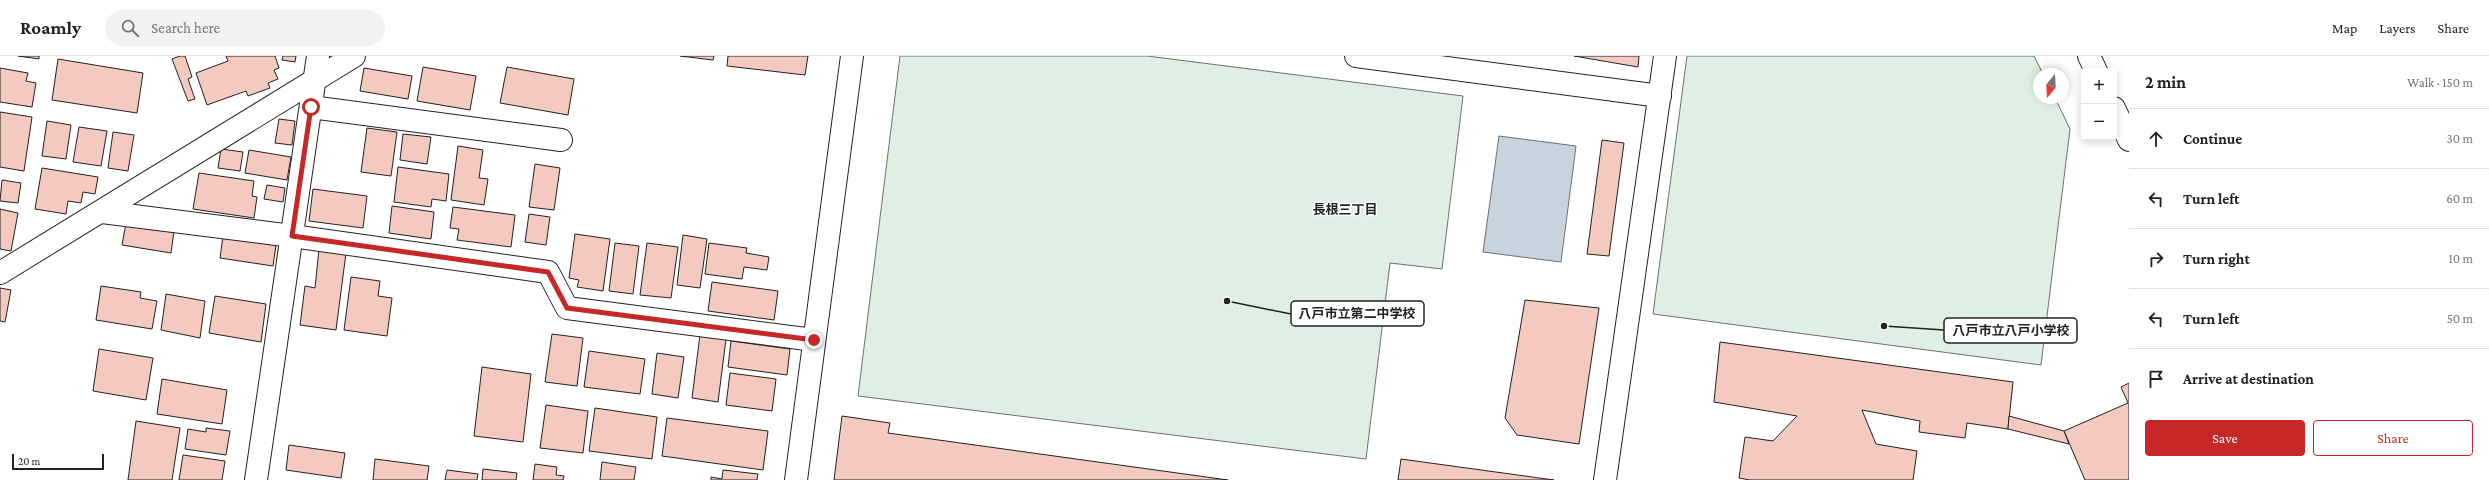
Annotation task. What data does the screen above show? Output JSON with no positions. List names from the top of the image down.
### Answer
{
  "districts": ["長根三丁目"],
  "places": ["八戸市立第二中学校", "八戸市立八戸小学校"],
  "scale_bar": "20 m",
  "north": "bottom",
  "page": {
    "header": "Roamly",
    "search": "Search here",
    "nav": ["Map", "Layers", "Share"],
    "heading": ["2 min", "Walk · 150 m"],
    "map_buttons": ["+", "−"],
    "list": [
      ["Continue", "30 m"],
      ["Turn left", "60 m"],
      ["Turn right", "10 m"],
      ["Turn left", "50 m"],
      "Arrive at destination"
    ],
    "buttons": ["Save", "Share"],
    "scale": "20 m"
  }
}
